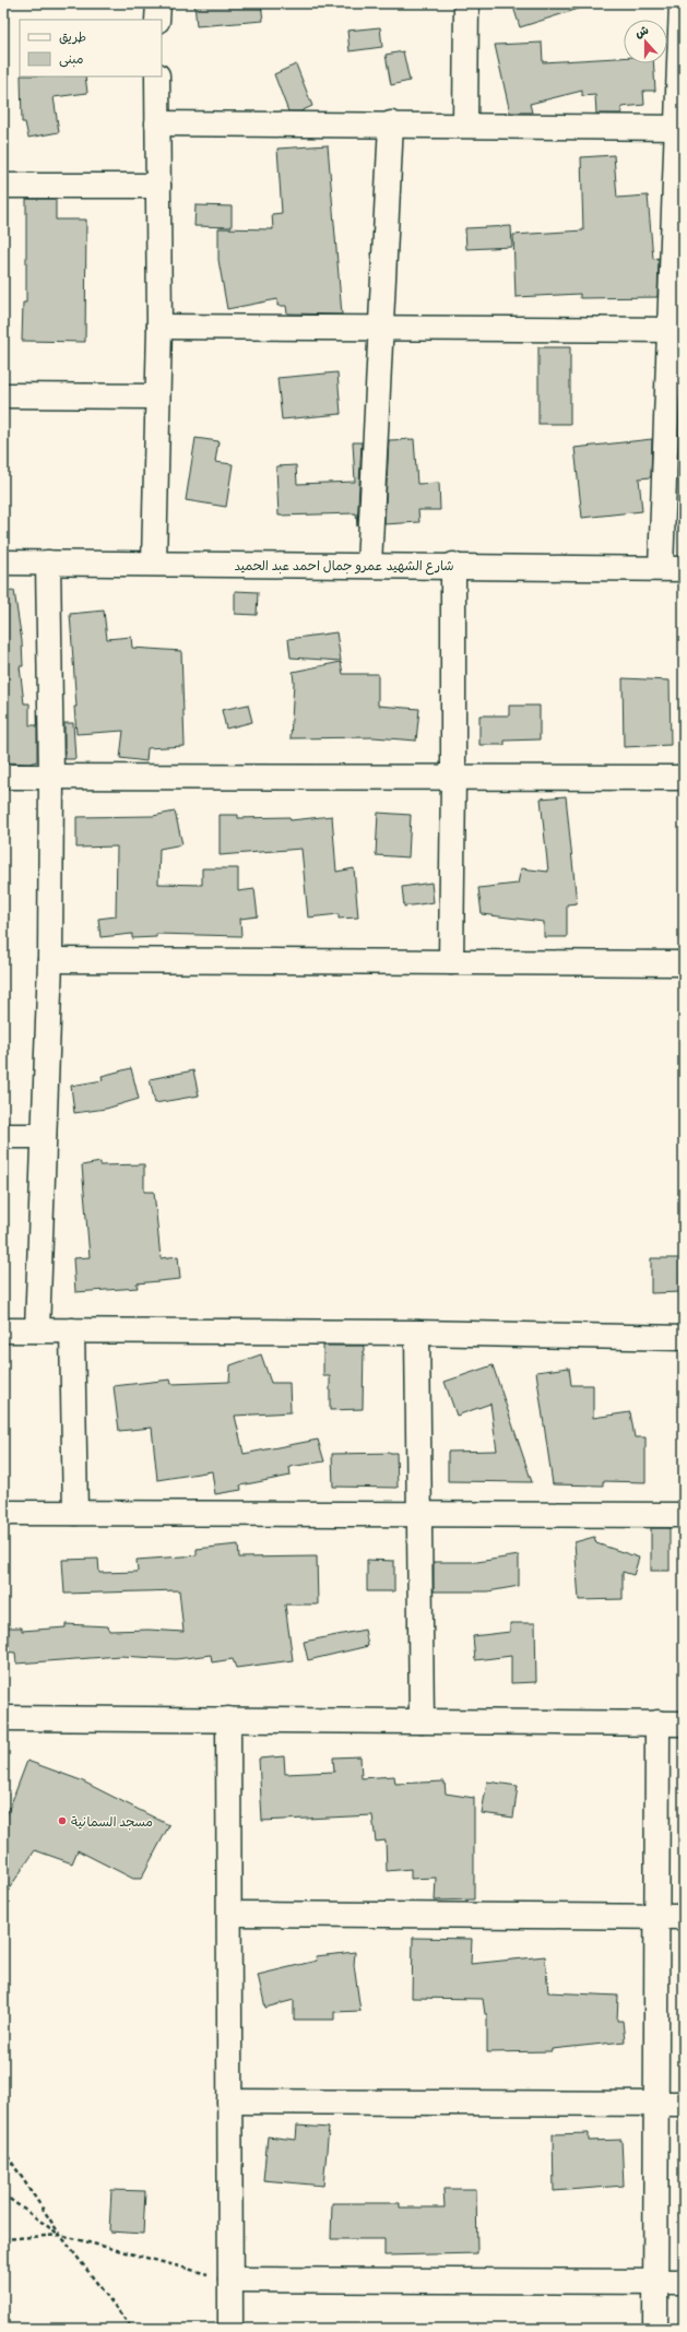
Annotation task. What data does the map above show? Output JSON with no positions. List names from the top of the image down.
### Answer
{
  "streets": {
    "street": ["شارع الشهيد عمرو جمال احمد عبد الحميد"]
  },
  "places": ["مسجد السمانية"],
  "legend": ["طريق", "مبنى"],
  "north": "top"
}
